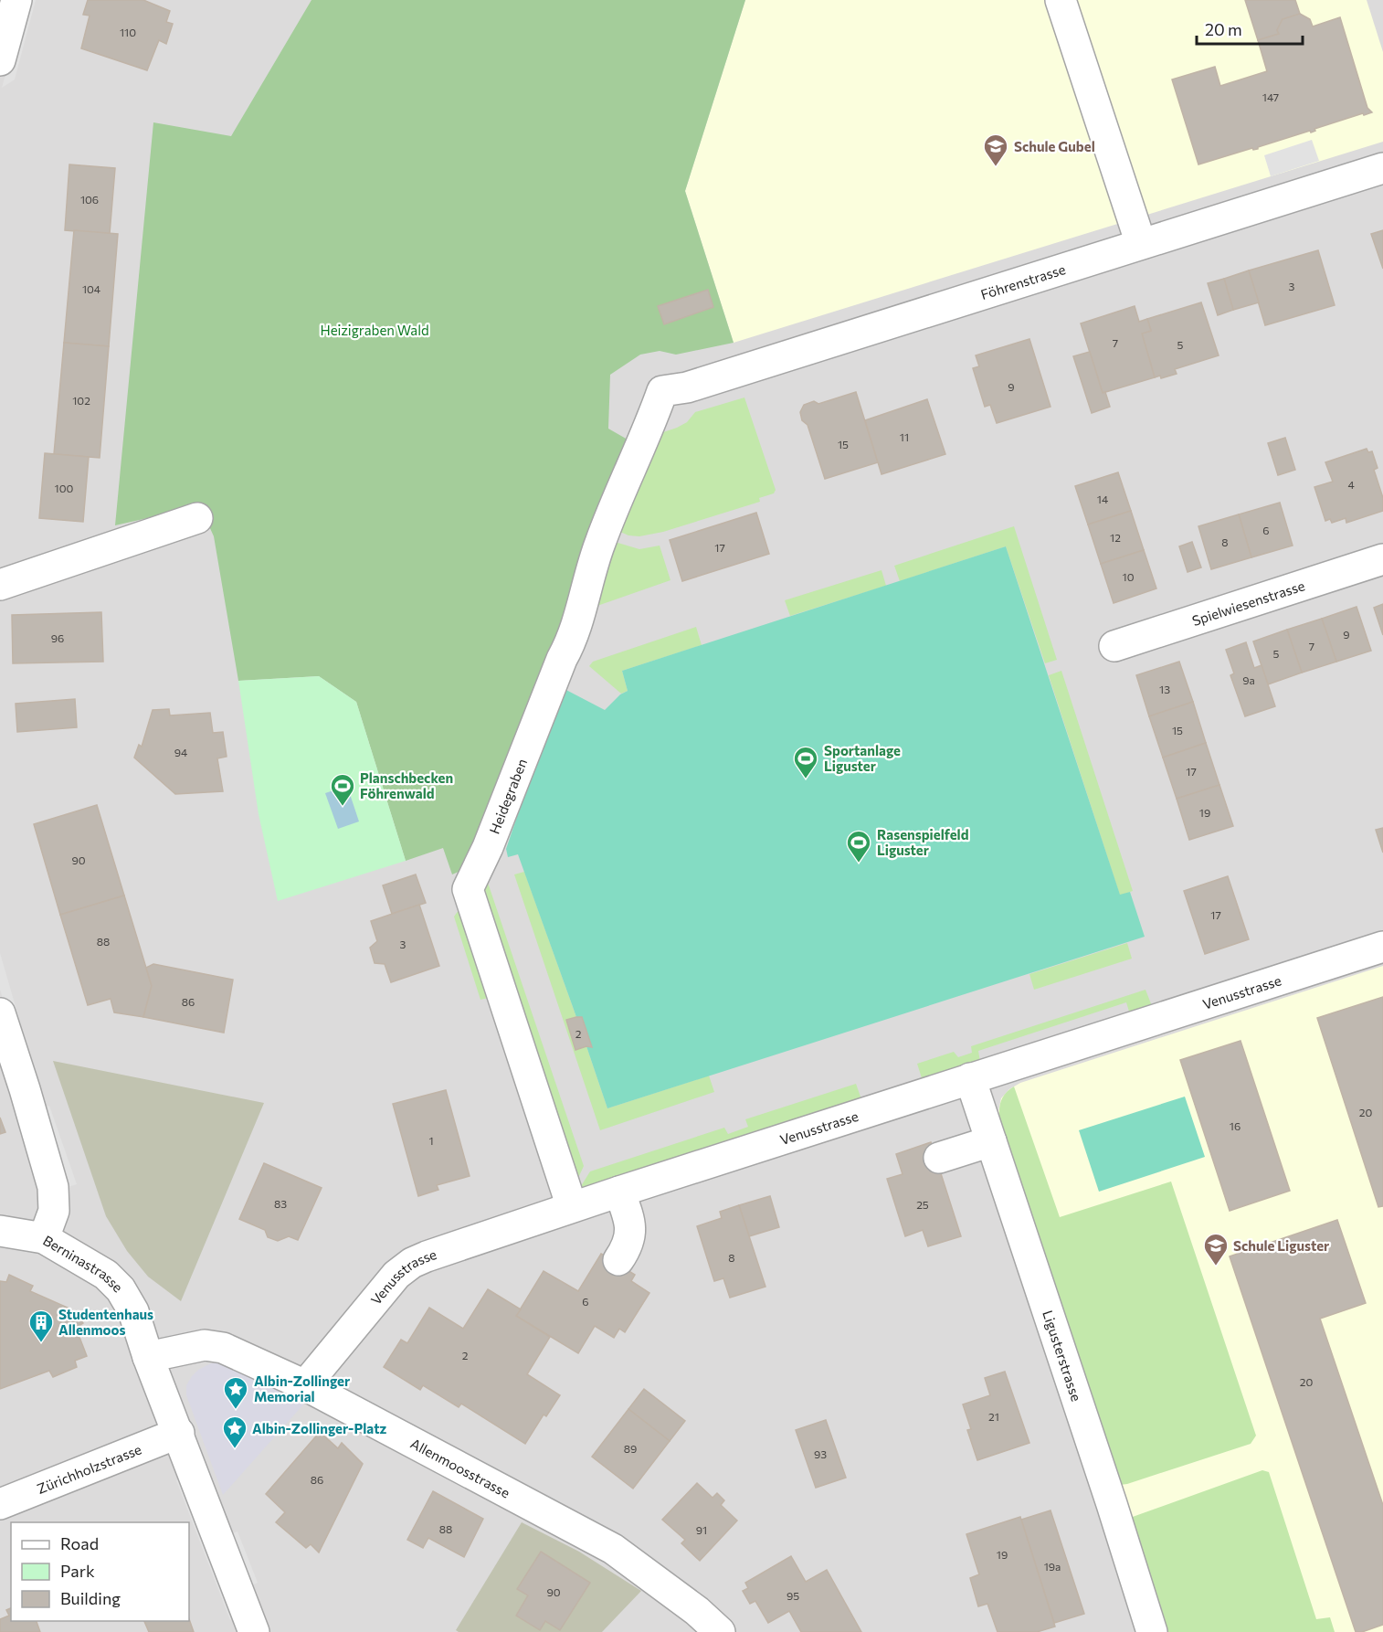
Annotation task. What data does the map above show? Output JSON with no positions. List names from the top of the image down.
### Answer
{
  "streets": {
    "street": [
      "Föhrenstrasse",
      "Spielwiesenstrasse",
      "Heidegraben",
      "Venusstrasse",
      "Berninastrasse",
      "Ligusterstrasse",
      "Allenmoosstrasse",
      "Zürichholzstrasse"
    ]
  },
  "crossings": [
    ["Föhrenstrasse", "Heidegraben"],
    ["Heidegraben", "Venusstrasse"],
    ["Venusstrasse", "Ligusterstrasse"],
    ["Venusstrasse", "Allenmoosstrasse"],
    ["Berninastrasse", "Allenmoosstrasse"],
    ["Berninastrasse", "Zürichholzstrasse"]
  ],
  "parks": ["Heizigraben Wald"],
  "places": {
    "school or university": ["Schule Gubel", "Schule Liguster"],
    "sports": ["Sportanlage Liguster", "Planschbecken Föhrenwald", "Rasenspielfeld Liguster"],
    "building": ["Studentenhaus Allenmoos"],
    "place": ["Albin-Zollinger Memorial", "Albin-Zollinger-Platz"]
  },
  "house_numbers": [
    "110",
    "147",
    "106",
    "3",
    "104",
    "7",
    "5",
    "9",
    "102",
    "11",
    "15",
    "4",
    "100",
    "14",
    "6",
    "12",
    "8",
    "17",
    "10",
    "9",
    "96",
    "7",
    "5",
    "9a",
    "13",
    "15",
    "94",
    "17",
    "19",
    "90",
    "17",
    "88",
    "3",
    "86",
    "2",
    "20",
    "16",
    "1",
    "83",
    "25",
    "8",
    "6",
    "2",
    "20",
    "21",
    "89",
    "93",
    "86",
    "88",
    "91",
    "19",
    "19a",
    "90",
    "95"
  ],
  "legend": ["Road", "Park", "Building"],
  "scale_bar": "20 m"
}
